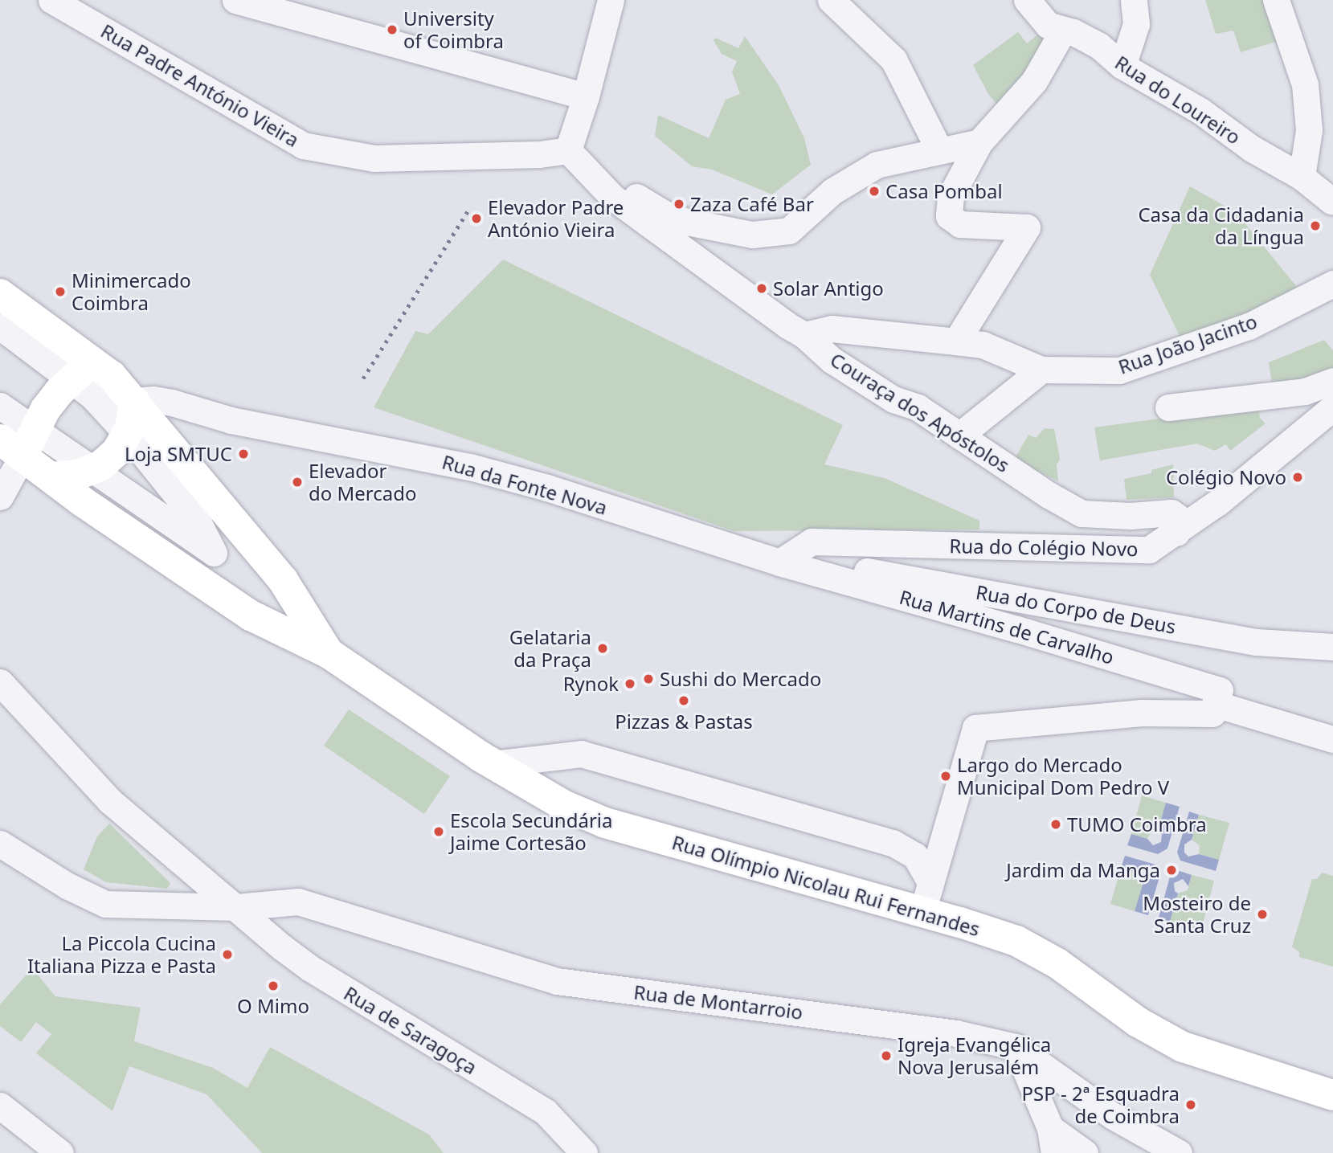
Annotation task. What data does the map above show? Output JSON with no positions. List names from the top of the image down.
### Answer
{
  "streets": {
    "main road": ["Rua Olímpio Nicolau Rui Fernandes"],
    "street": [
      "Rua Padre António Vieira",
      "Rua do Loureiro",
      "Rua João Jacinto",
      "Couraça dos Apóstolos",
      "Rua da Fonte Nova",
      "Rua do Colégio Novo",
      "Rua do Corpo de Deus",
      "Rua Martins de Carvalho",
      "Rua de Montarroio",
      "Rua de Saragoça"
    ]
  },
  "crossings": [
    ["Rua Padre António Vieira", "Couraça dos Apóstolos"],
    ["Rua João Jacinto", "Couraça dos Apóstolos"],
    ["Couraça dos Apóstolos", "Rua do Colégio Novo"],
    ["Rua da Fonte Nova", "Rua do Colégio Novo"],
    ["Rua da Fonte Nova", "Rua Martins de Carvalho"],
    ["Rua da Fonte Nova", "Rua Olímpio Nicolau Rui Fernandes"],
    ["Rua do Colégio Novo", "Rua Martins de Carvalho"],
    ["Rua do Corpo de Deus", "Rua Martins de Carvalho"],
    ["Rua de Montarroio", "Rua de Saragoça"]
  ],
  "places": [
    "University of Coimbra",
    "Casa Pombal",
    "Zaza Café Bar",
    "Elevador Padre António Vieira",
    "Casa da Cidadania da Língua",
    "Solar Antigo",
    "Minimercado Coimbra",
    "Loja SMTUC",
    "Colégio Novo",
    "Elevador do Mercado",
    "Gelataria da Praça",
    "Sushi do Mercado",
    "Rynok",
    "Pizzas & Pastas",
    "Largo do Mercado Municipal Dom Pedro V",
    "TUMO Coimbra",
    "Escola Secundária Jaime Cortesão",
    "Jardim da Manga",
    "Mosteiro de Santa Cruz",
    "La Piccola Cucina Italiana Pizza e Pasta",
    "O Mimo",
    "Igreja Evangélica Nova Jerusalém",
    "PSP - 2ª Esquadra de Coimbra"
  ]
}
